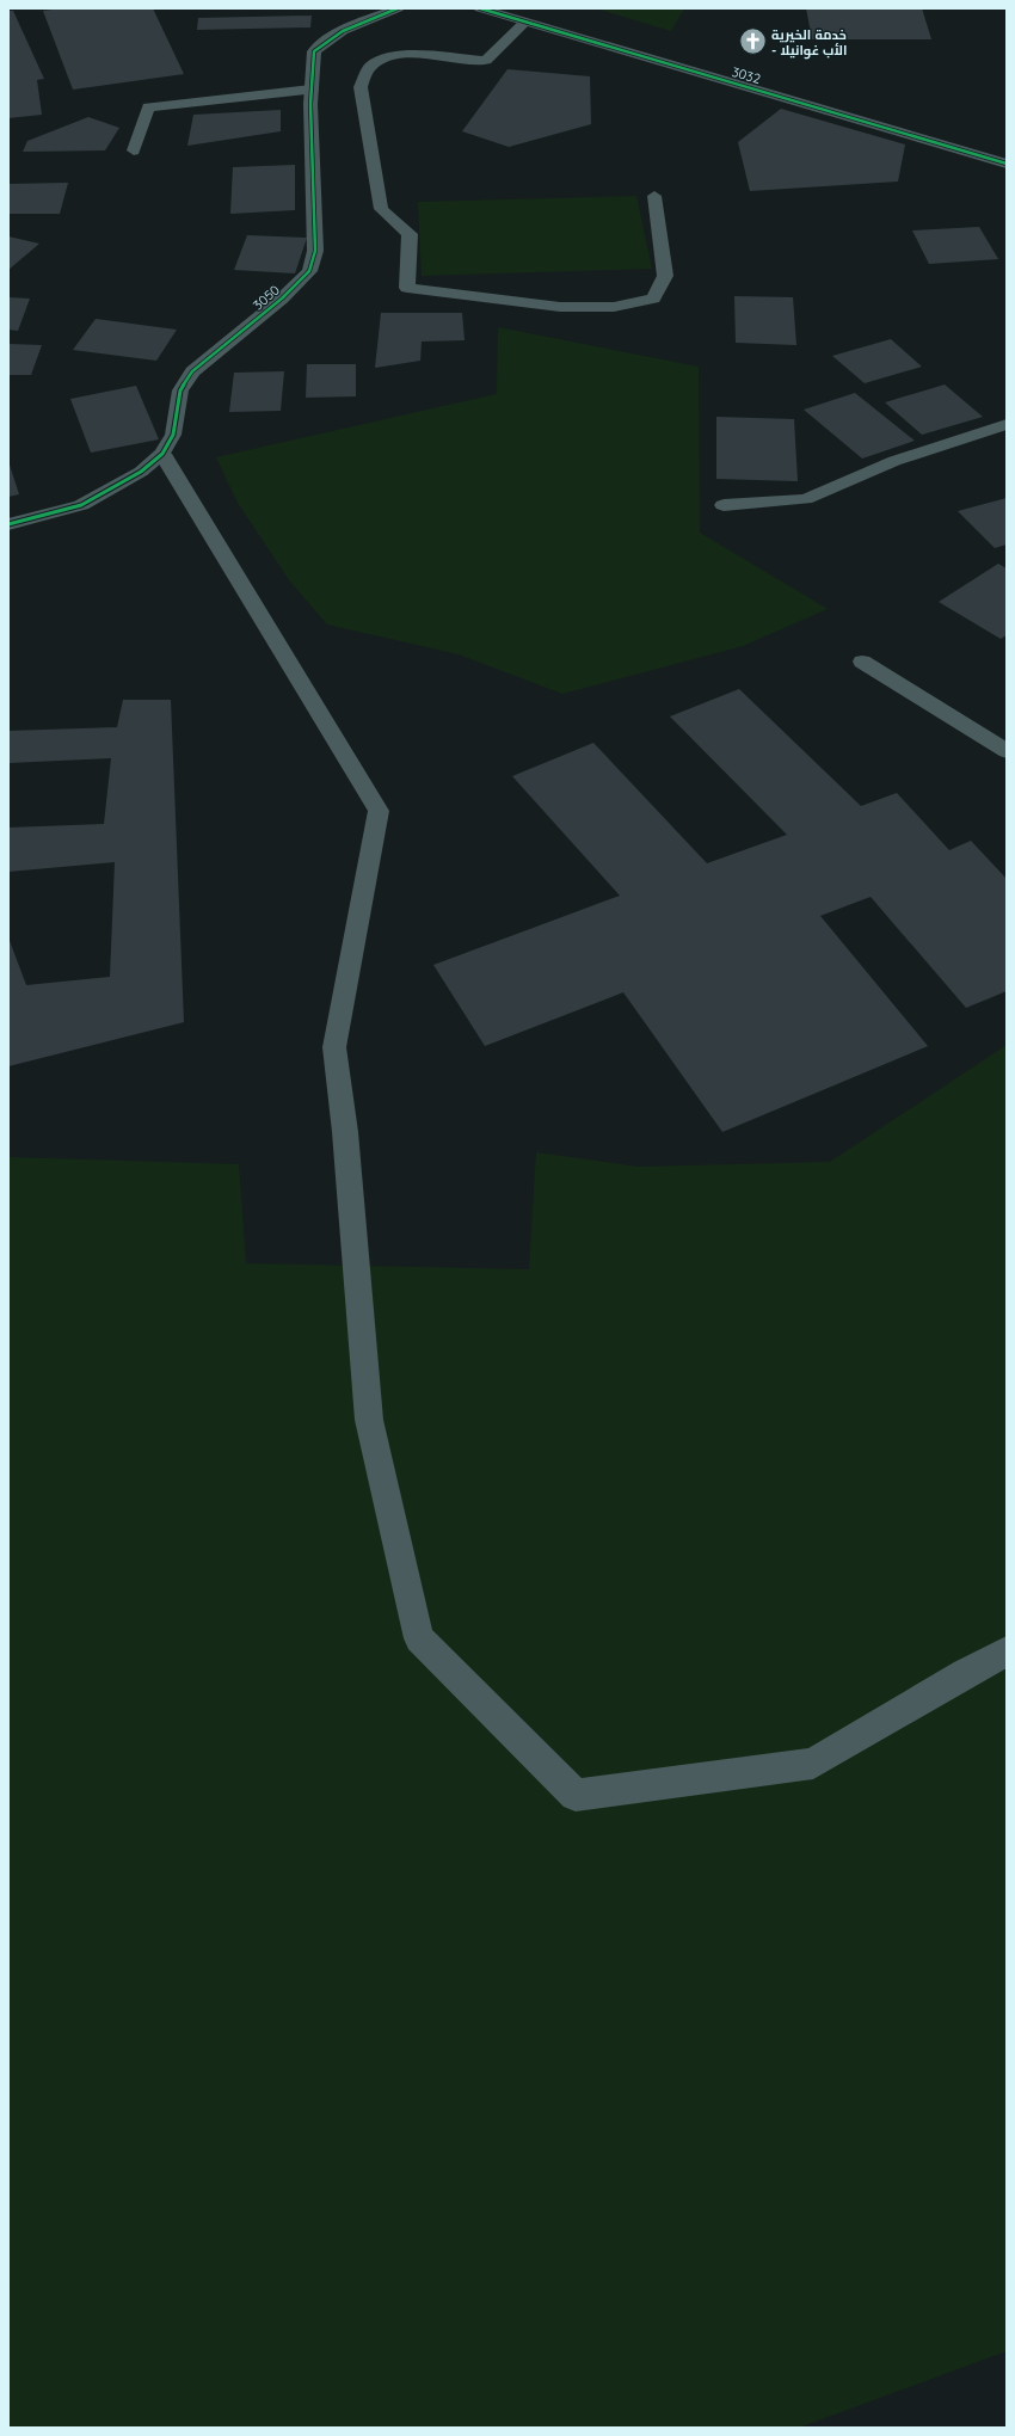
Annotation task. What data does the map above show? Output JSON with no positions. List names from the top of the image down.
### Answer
{
  "streets": {
    "street": ["3032", "3050"]
  },
  "places": {
    "church": ["خدمة الخيرية - الأب غوانيلا"]
  }
}
